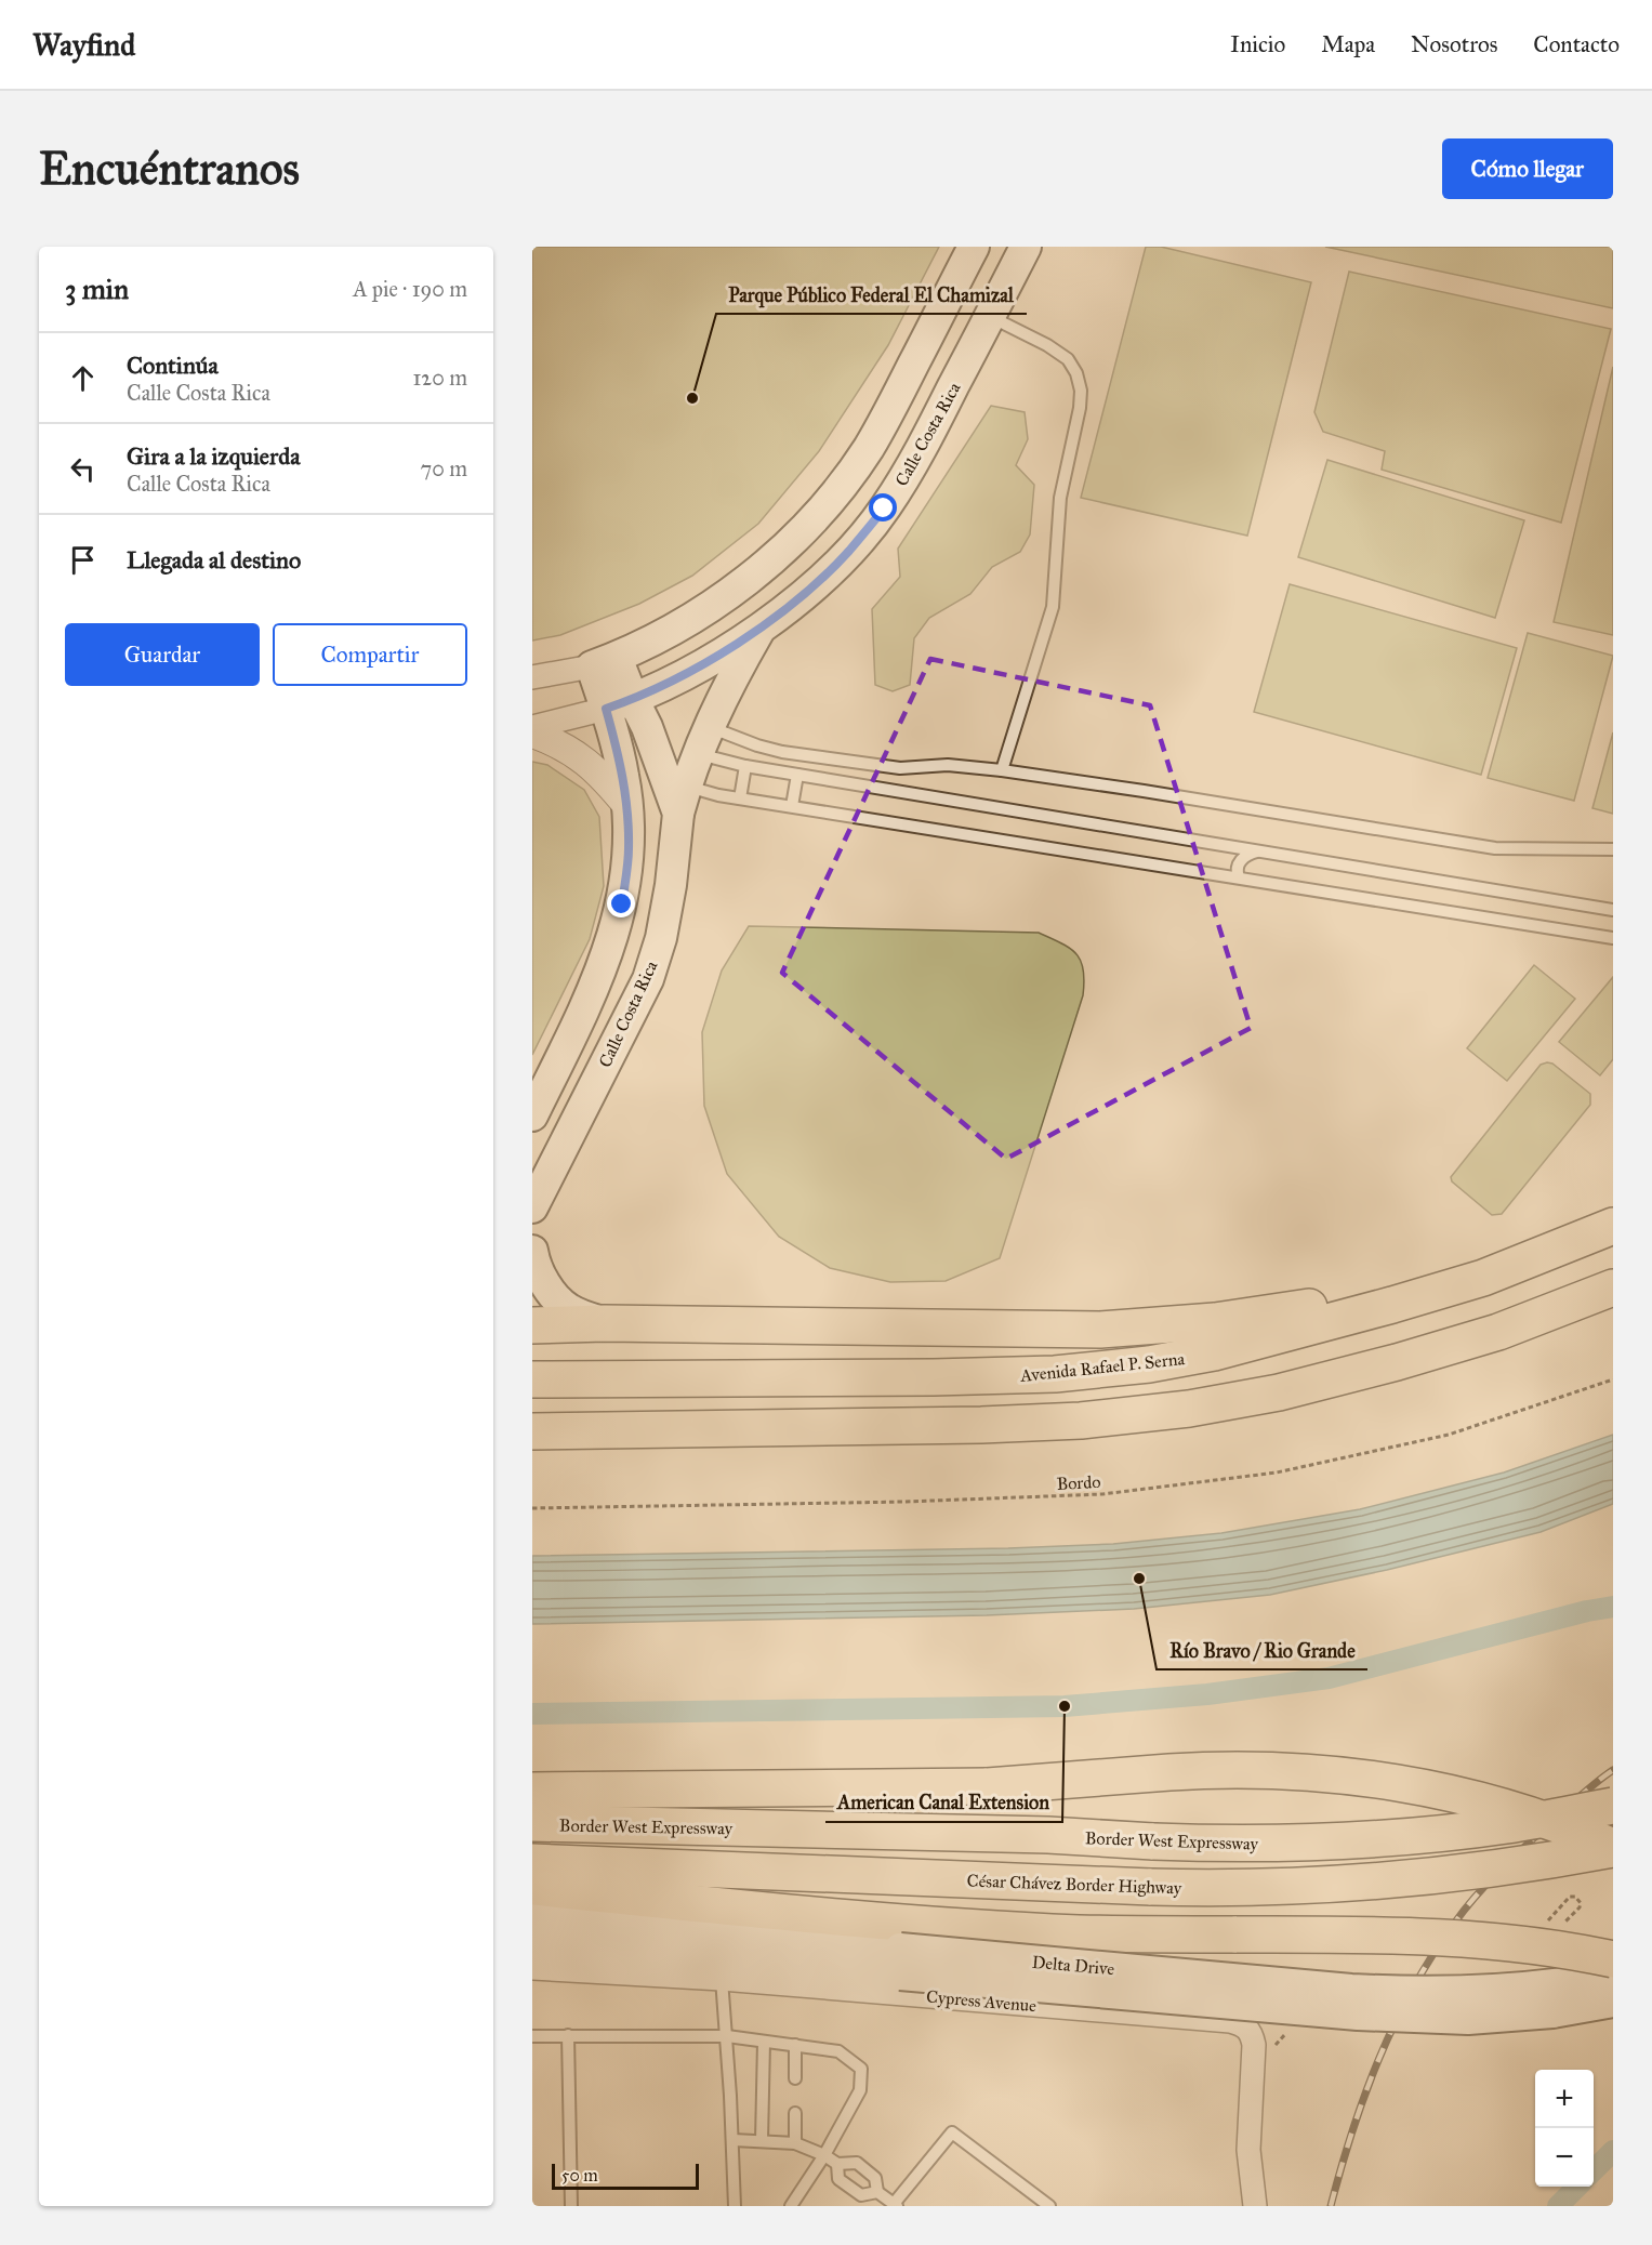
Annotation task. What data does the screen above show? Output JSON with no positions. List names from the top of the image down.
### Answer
{
  "streets": {
    "highway": ["Avenida Rafael P. Serna", "Border West Expressway", "César Chávez Border Highway"],
    "main road": ["Calle Costa Rica", "Delta Drive"],
    "street": ["Cypress Avenue"],
    "path": ["Bordo"]
  },
  "places": ["Parque Público Federal El Chamizal", "Río Bravo / Rio Grande", "American Canal Extension"],
  "scale_bar": "50 m",
  "page": {
    "header": "Wayfind",
    "nav": [
      "Inicio",
      "Mapa",
      "Nosotros",
      "Contacto"
    ],
    "buttons": [
      "Cómo llegar",
      ["Guardar", "Compartir"]
    ],
    "title": "Encuéntranos",
    "heading": ["3 min", "A pie · 190 m"],
    "list": [
      ["Continúa", "Calle Costa Rica", "120 m"],
      ["Gira a la izquierda", "Calle Costa Rica", "70 m"],
      "Llegada al destino"
    ],
    "map_buttons": ["+", "−"],
    "scale": "50 m"
  }
}
